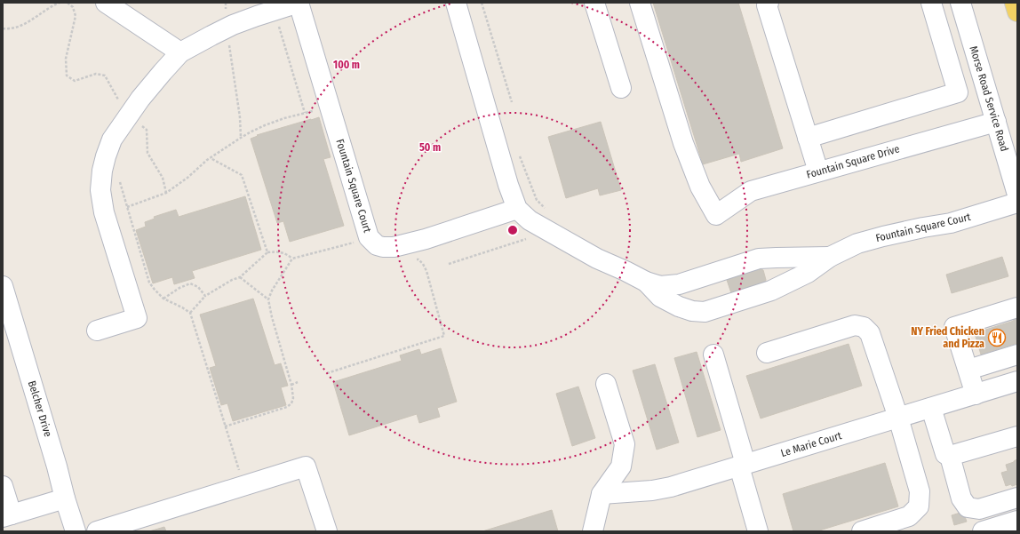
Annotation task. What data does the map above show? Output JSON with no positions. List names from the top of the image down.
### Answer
{
  "streets": {
    "street": [
      "Morse Road Service Road",
      "Fountain Square Drive",
      "Fountain Square Court",
      "Belcher Drive",
      "Le Marie Court"
    ]
  },
  "crossings": [
    ["Morse Road Service Road", "Fountain Square Drive"]
  ],
  "places": {
    "restaurant": ["NY Fried Chicken and Pizza"]
  },
  "rings": ["100 m", "50 m"]
}
